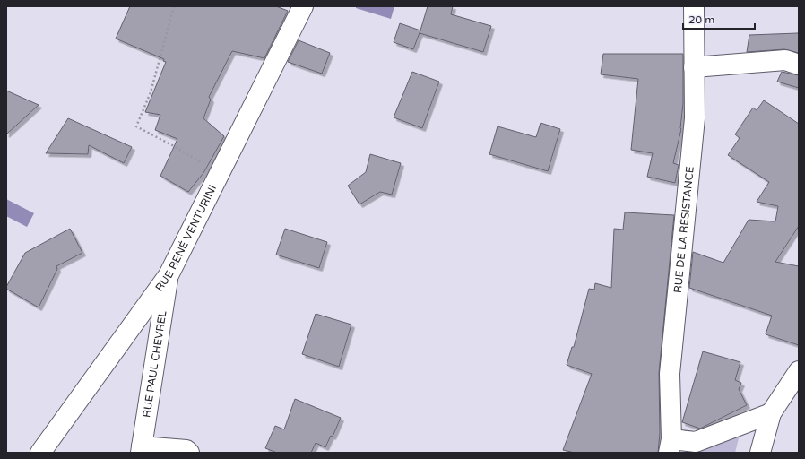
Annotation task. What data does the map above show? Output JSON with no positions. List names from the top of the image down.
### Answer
{
  "streets": {
    "street": ["RUE DE LA RÉSISTANCE", "RUE RENÉ VENTURINI", "RUE PAUL CHEVREL"]
  },
  "crossings": [
    ["RUE RENÉ VENTURINI", "RUE PAUL CHEVREL"]
  ],
  "scale_bar": "20 m"
}
